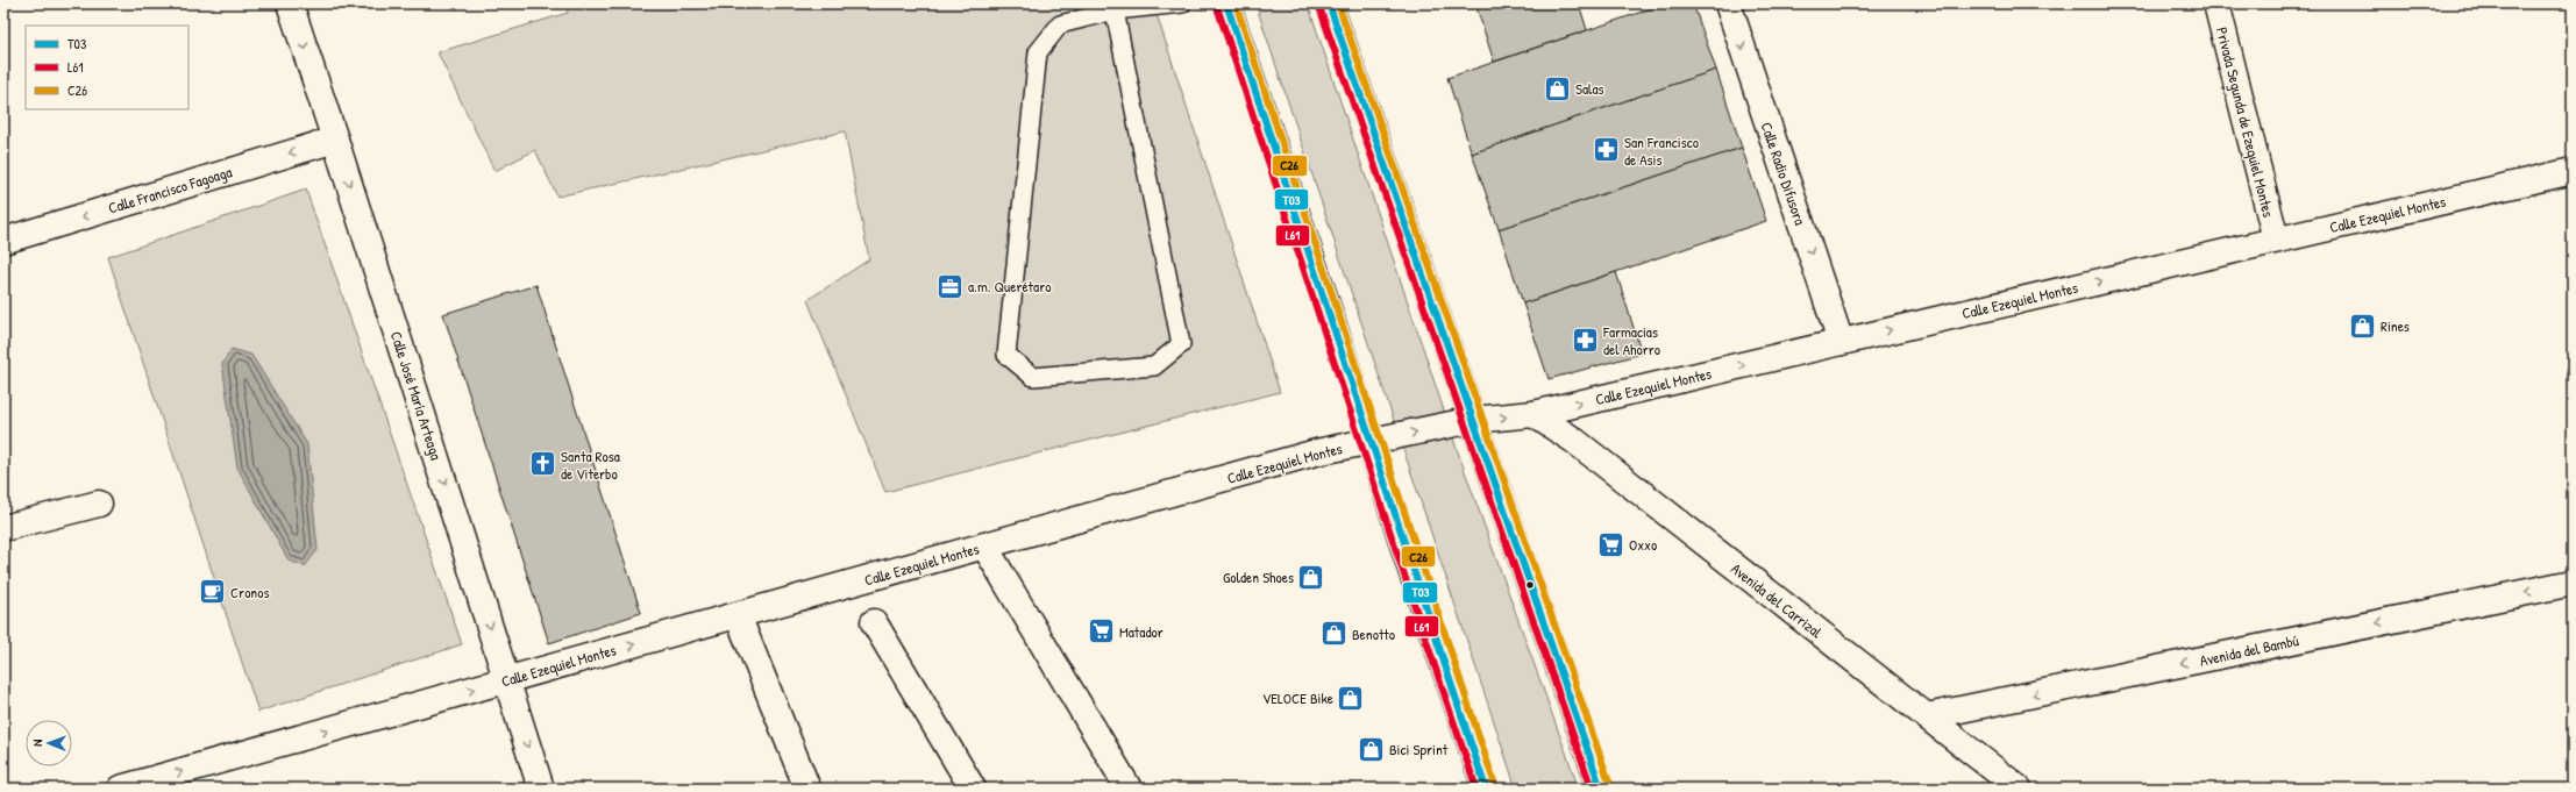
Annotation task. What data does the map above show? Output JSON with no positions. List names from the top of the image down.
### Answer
{
  "streets": {
    "main road": [
      "Privada Segunda de Ezequiel Montes",
      "Calle Radio Difusora",
      "Calle Francisco Fagoaga",
      "Calle Ezequiel Montes",
      "Calle José María Arteaga",
      "Avenida del Carrizal",
      "Avenida del Bambú"
    ]
  },
  "crossings": [
    ["Privada Segunda de Ezequiel Montes", "Calle Ezequiel Montes"],
    ["Calle Radio Difusora", "Calle Ezequiel Montes"],
    ["Calle Francisco Fagoaga", "Calle José María Arteaga"],
    ["Calle Ezequiel Montes", "Calle José María Arteaga"],
    ["Calle Ezequiel Montes", "Avenida del Carrizal"],
    ["Avenida del Carrizal", "Avenida del Bambú"]
  ],
  "one_way": [
    "Calle Radio Difusora",
    "Calle Francisco Fagoaga",
    "Calle Ezequiel Montes",
    "Calle José María Arteaga",
    "Avenida del Bambú"
  ],
  "places": {
    "shop": [
      "Salas",
      "Rines",
      "Golden Shoes",
      "Benotto",
      "VELOCE Bike",
      "Bici Sprint"
    ],
    "pharmacy": ["San Francisco de Asis", "Farmacias del Ahorro"],
    "office": ["a.m. Querétaro"],
    "church": ["Santa Rosa de Viterbo"],
    "supermarket": ["Oxxo", "Matador"],
    "cafe": ["Cronos"]
  },
  "lines": ["transit line T03", "transit line C26", "transit line L61"],
  "legend": ["T03", "L61", "C26"],
  "north": "left"
}
